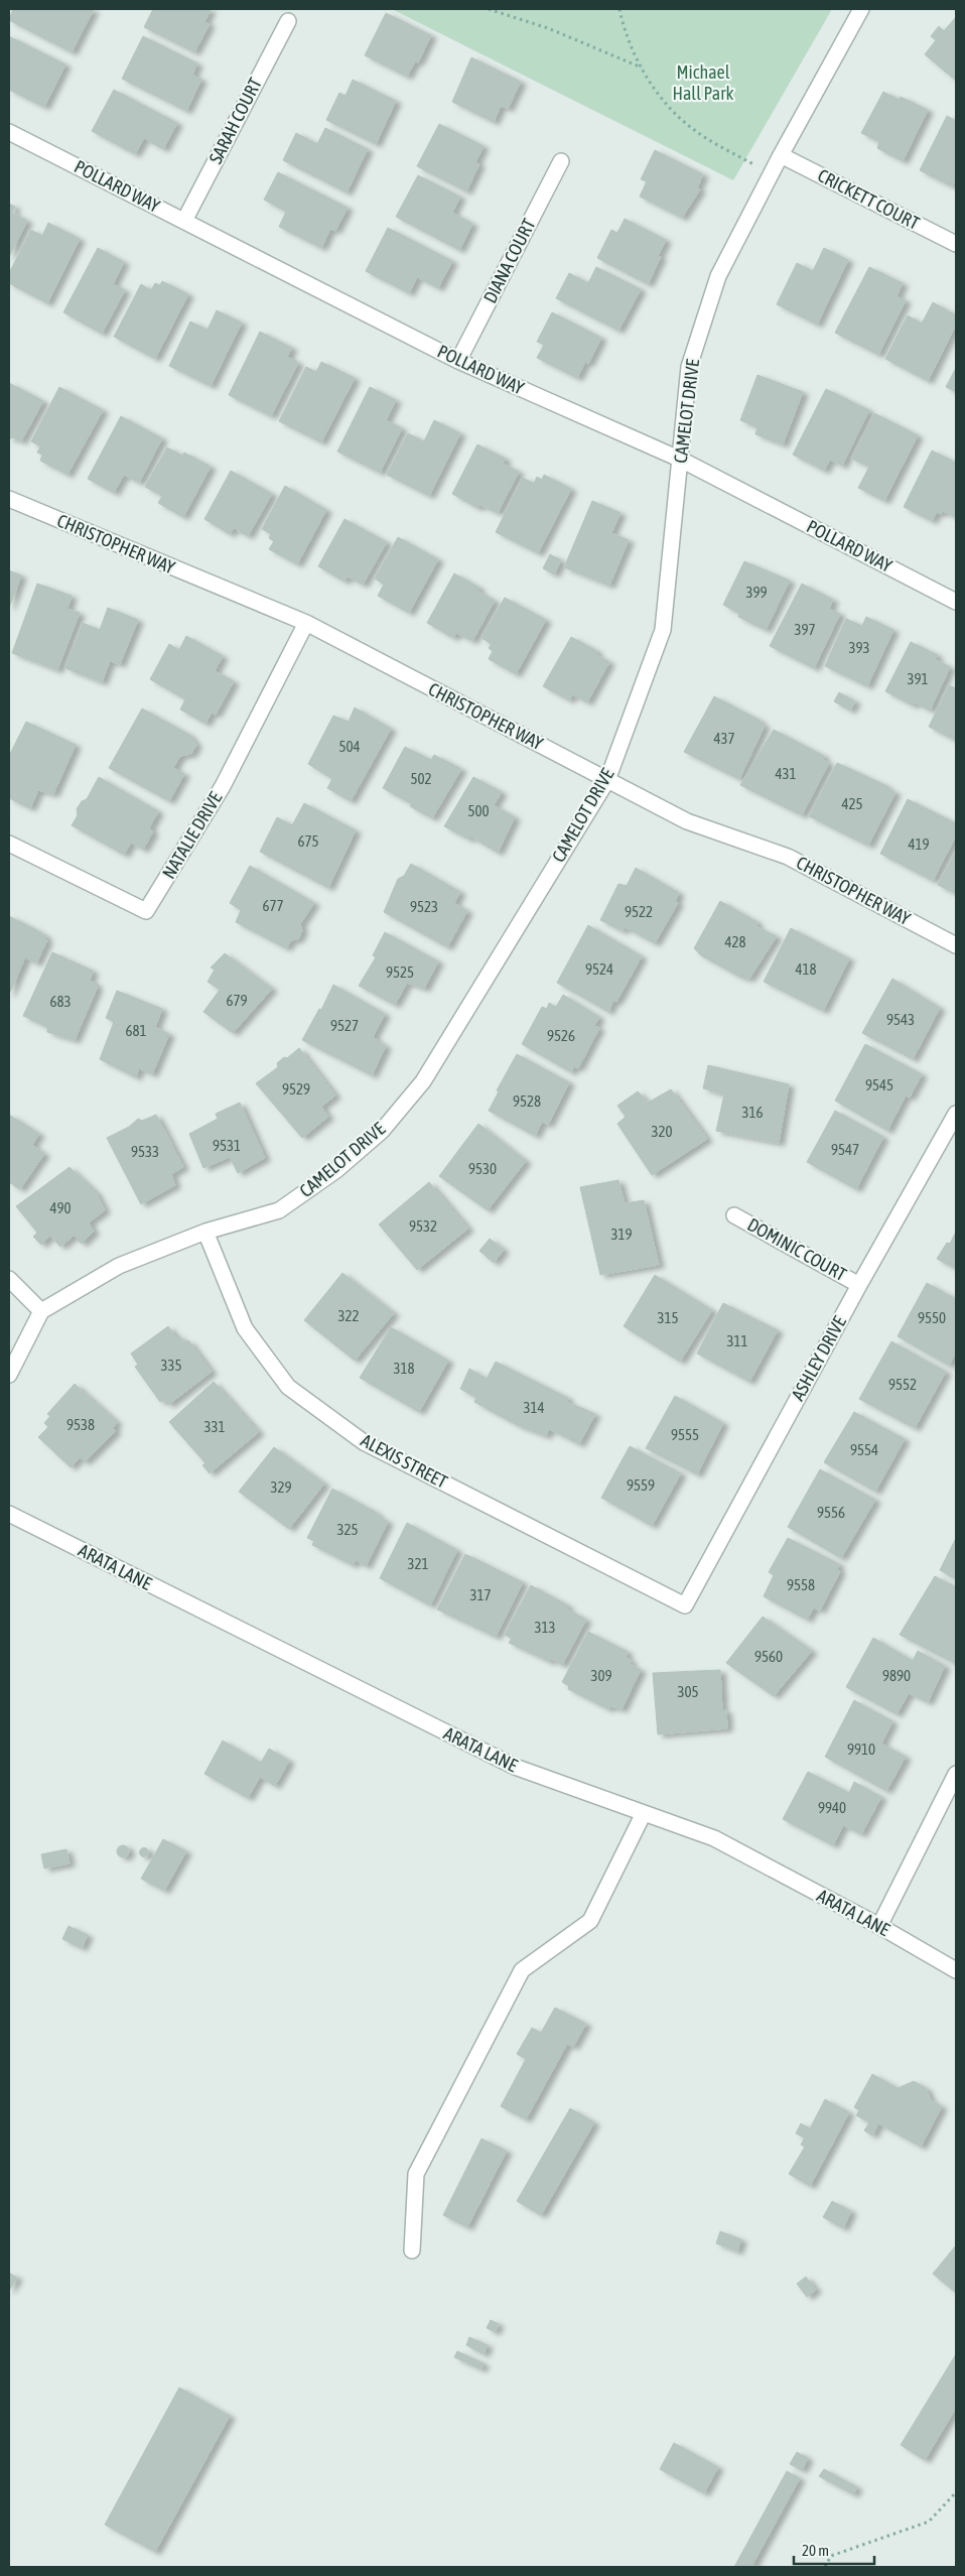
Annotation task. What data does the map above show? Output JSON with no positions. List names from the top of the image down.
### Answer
{
  "streets": {
    "street": [
      "SARAH COURT",
      "POLLARD WAY",
      "CRICKETT COURT",
      "DIANA COURT",
      "CAMELOT DRIVE",
      "CHRISTOPHER WAY",
      "NATALIE DRIVE",
      "DOMINIC COURT",
      "ASHLEY DRIVE",
      "ALEXIS STREET",
      "ARATA LANE"
    ]
  },
  "crossings": [
    ["SARAH COURT", "POLLARD WAY"],
    ["POLLARD WAY", "DIANA COURT"],
    ["POLLARD WAY", "CAMELOT DRIVE"],
    ["CRICKETT COURT", "CAMELOT DRIVE"],
    ["CAMELOT DRIVE", "CHRISTOPHER WAY"],
    ["CAMELOT DRIVE", "ALEXIS STREET"],
    ["CHRISTOPHER WAY", "NATALIE DRIVE"],
    ["DOMINIC COURT", "ASHLEY DRIVE"],
    ["ASHLEY DRIVE", "ALEXIS STREET"]
  ],
  "parks": ["Michael Hall Park"],
  "house_numbers": [
    "399",
    "397",
    "393",
    "391",
    "437",
    "504",
    "431",
    "502",
    "425",
    "500",
    "675",
    "419",
    "677",
    "9523",
    "9522",
    "428",
    "9524",
    "418",
    "9525",
    "679",
    "683",
    "9543",
    "9527",
    "681",
    "9526",
    "9545",
    "9529",
    "9528",
    "316",
    "320",
    "9531",
    "9547",
    "9533",
    "9530",
    "490",
    "9532",
    "319",
    "322",
    "315",
    "9550",
    "311",
    "335",
    "318",
    "9552",
    "314",
    "9538",
    "331",
    "9555",
    "9554",
    "9559",
    "329",
    "9556",
    "325",
    "321",
    "9558",
    "317",
    "313",
    "9560",
    "309",
    "9890",
    "305",
    "9910",
    "9940"
  ],
  "scale_bar": "20 m"
}
